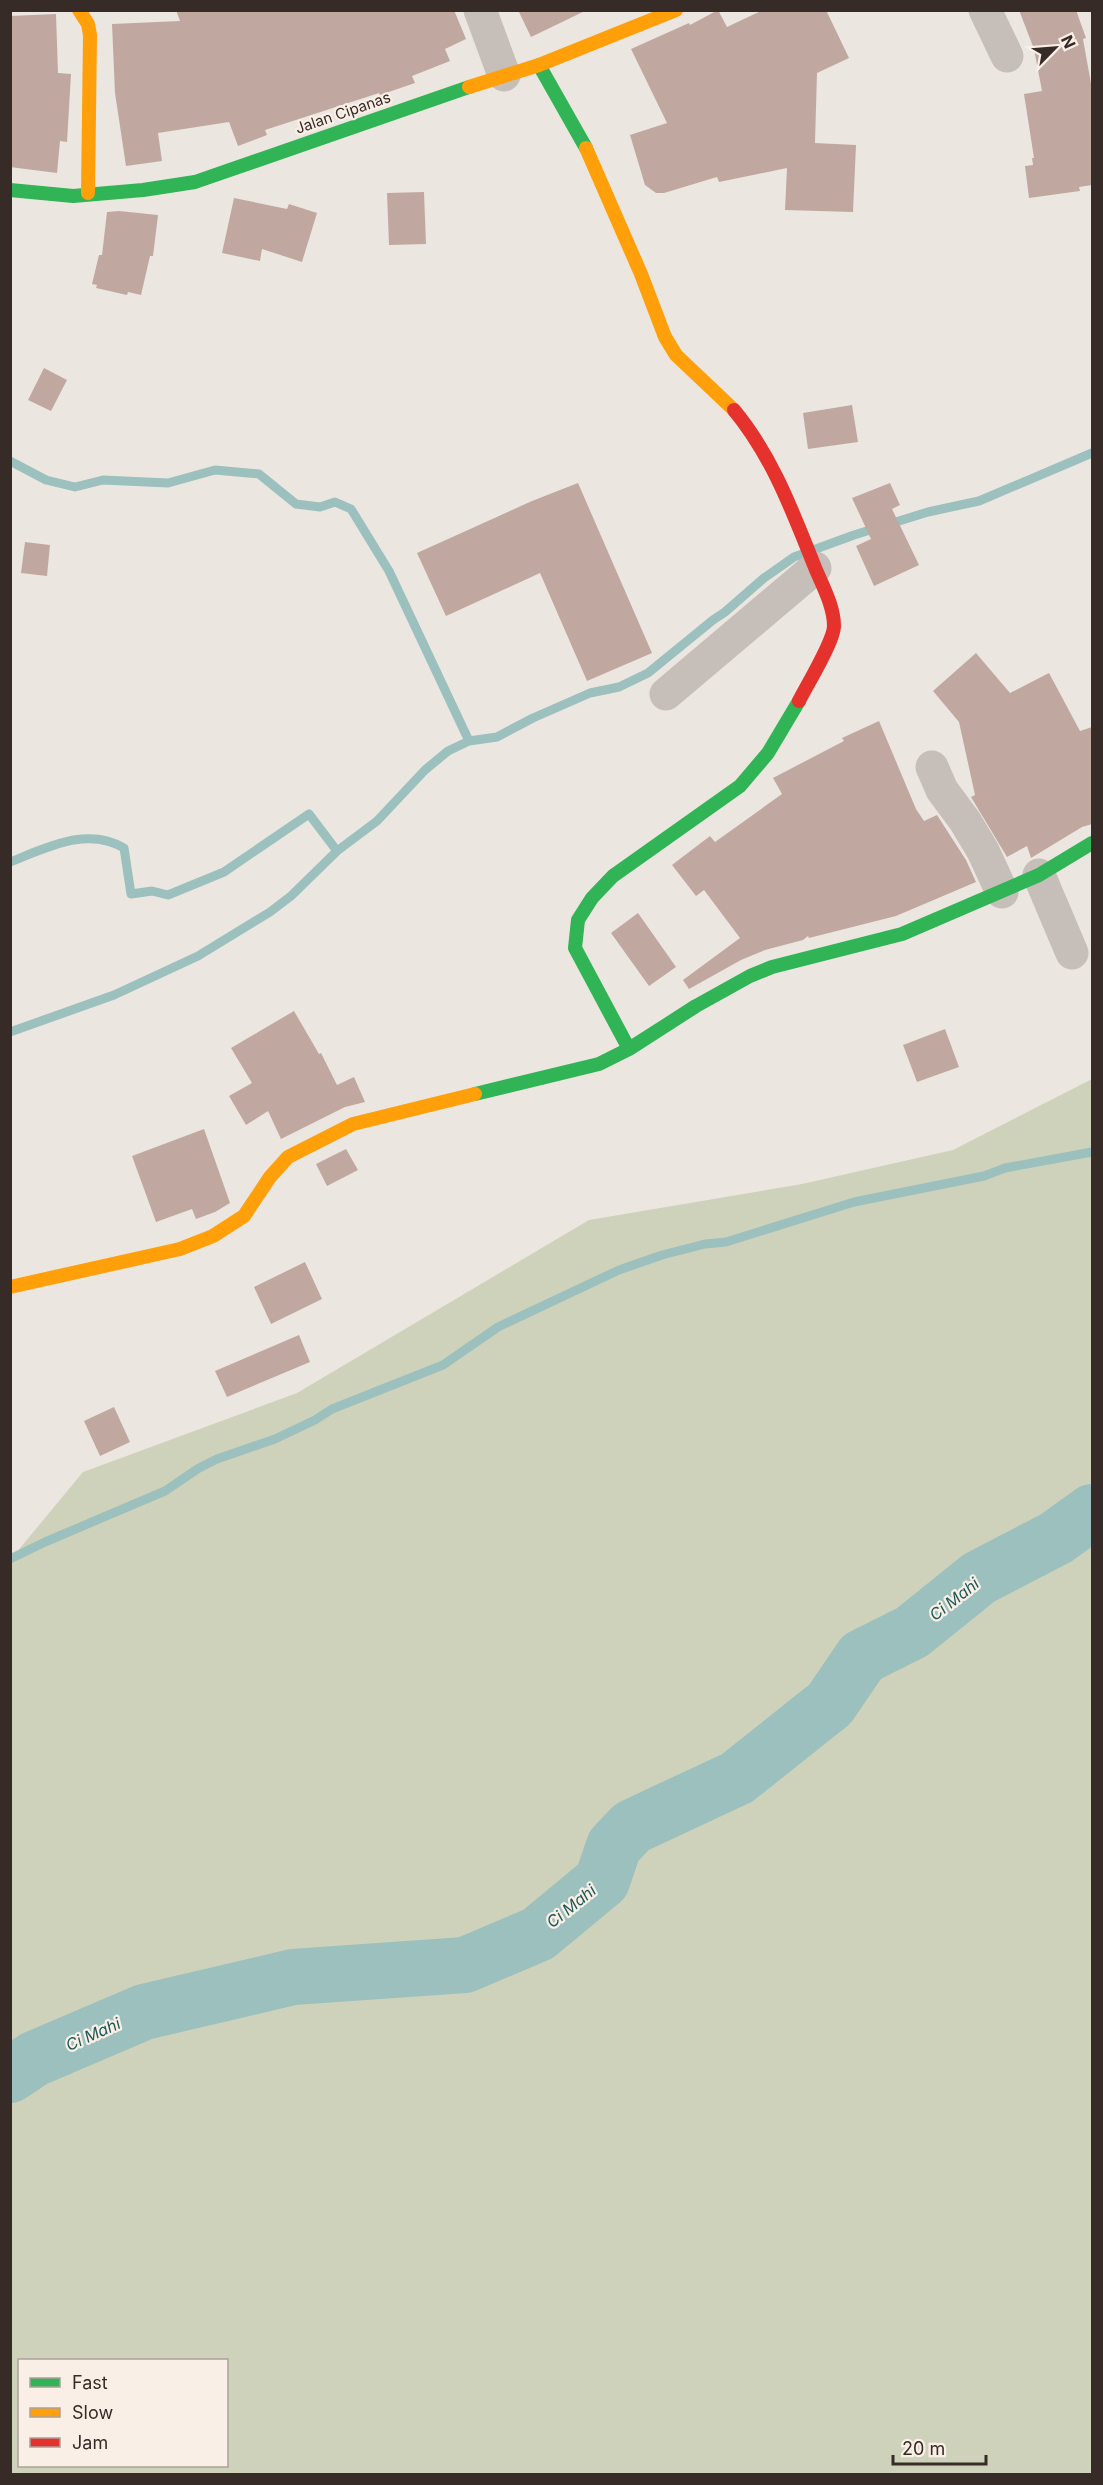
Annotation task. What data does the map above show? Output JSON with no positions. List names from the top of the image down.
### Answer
{
  "streets": {
    "street": ["Jalan Cipanas"]
  },
  "water": ["Ci Mahi"],
  "legend": ["Fast", "Slow", "Jam"],
  "scale_bar": "20 m",
  "north": "top right"
}
